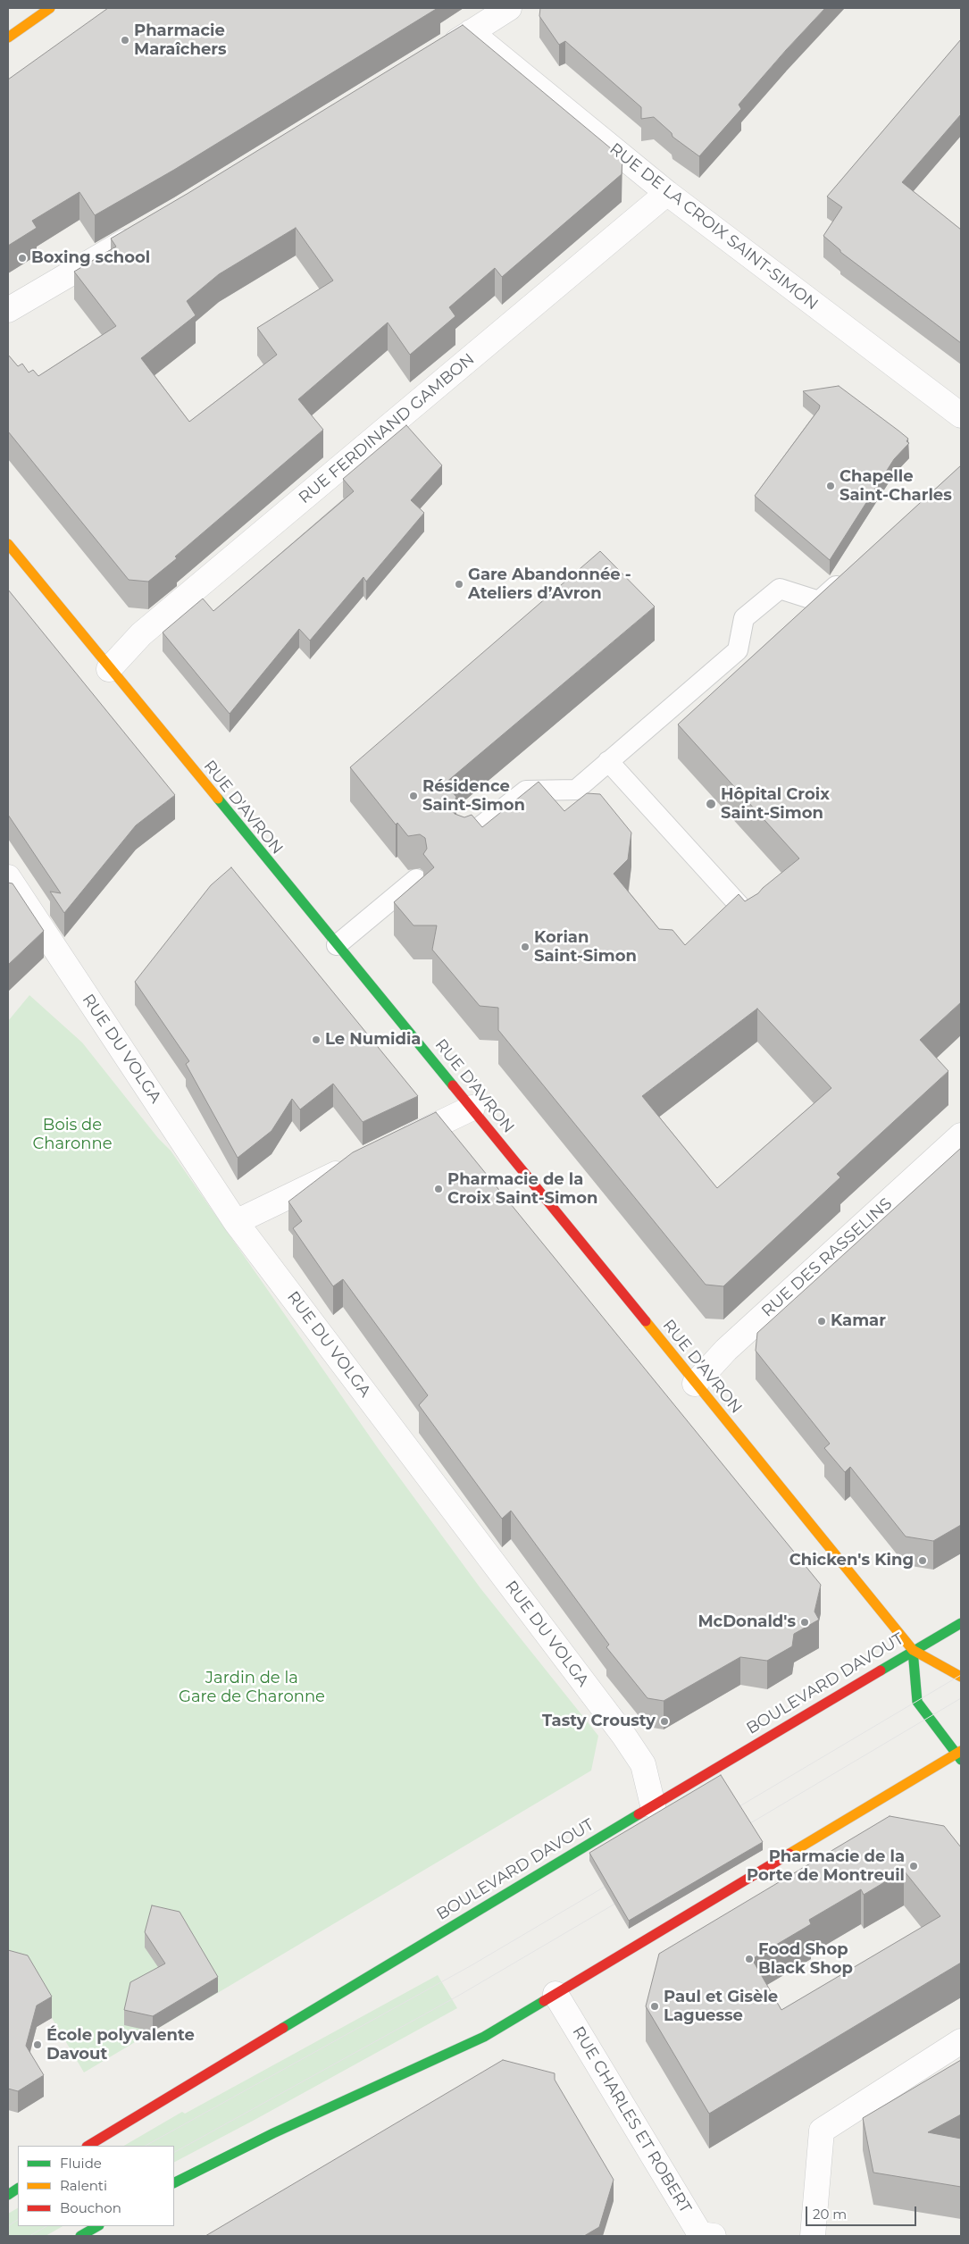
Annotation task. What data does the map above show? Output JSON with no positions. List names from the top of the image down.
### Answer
{
  "streets": {
    "main road": ["RUE D'AVRON", "BOULEVARD DAVOUT"],
    "street": [
      "RUE DE LA CROIX SAINT-SIMON",
      "RUE FERDINAND GAMBON",
      "RUE DU VOLGA",
      "RUE DES RASSELINS",
      "RUE CHARLES ET ROBERT"
    ]
  },
  "crossings": [
    ["RUE DE LA CROIX SAINT-SIMON", "RUE FERDINAND GAMBON"],
    ["RUE FERDINAND GAMBON", "RUE D'AVRON"],
    ["RUE D'AVRON", "RUE DES RASSELINS"],
    ["RUE D'AVRON", "BOULEVARD DAVOUT"],
    ["RUE DU VOLGA", "BOULEVARD DAVOUT"]
  ],
  "parks": ["Bois de Charonne", "Jardin de la Gare de Charonne"],
  "places": [
    "Pharmacie Maraîchers",
    "Boxing school",
    "Chapelle Saint-Charles",
    "Gare Abandonnée - Ateliers d’Avron",
    "Résidence Saint-Simon",
    "Hôpital Croix Saint-Simon",
    "Korian Saint-Simon",
    "Le Numidia",
    "Pharmacie de la Croix Saint-Simon",
    "Kamar",
    "Chicken's King",
    "McDonald's",
    "Tasty Crousty",
    "Pharmacie de la Porte de Montreuil",
    "Food Shop Black Shop",
    "Paul et Gisèle Laguesse",
    "École polyvalente Davout"
  ],
  "legend": ["Fluide", "Ralenti", "Bouchon"],
  "scale_bar": "20 m"
}
